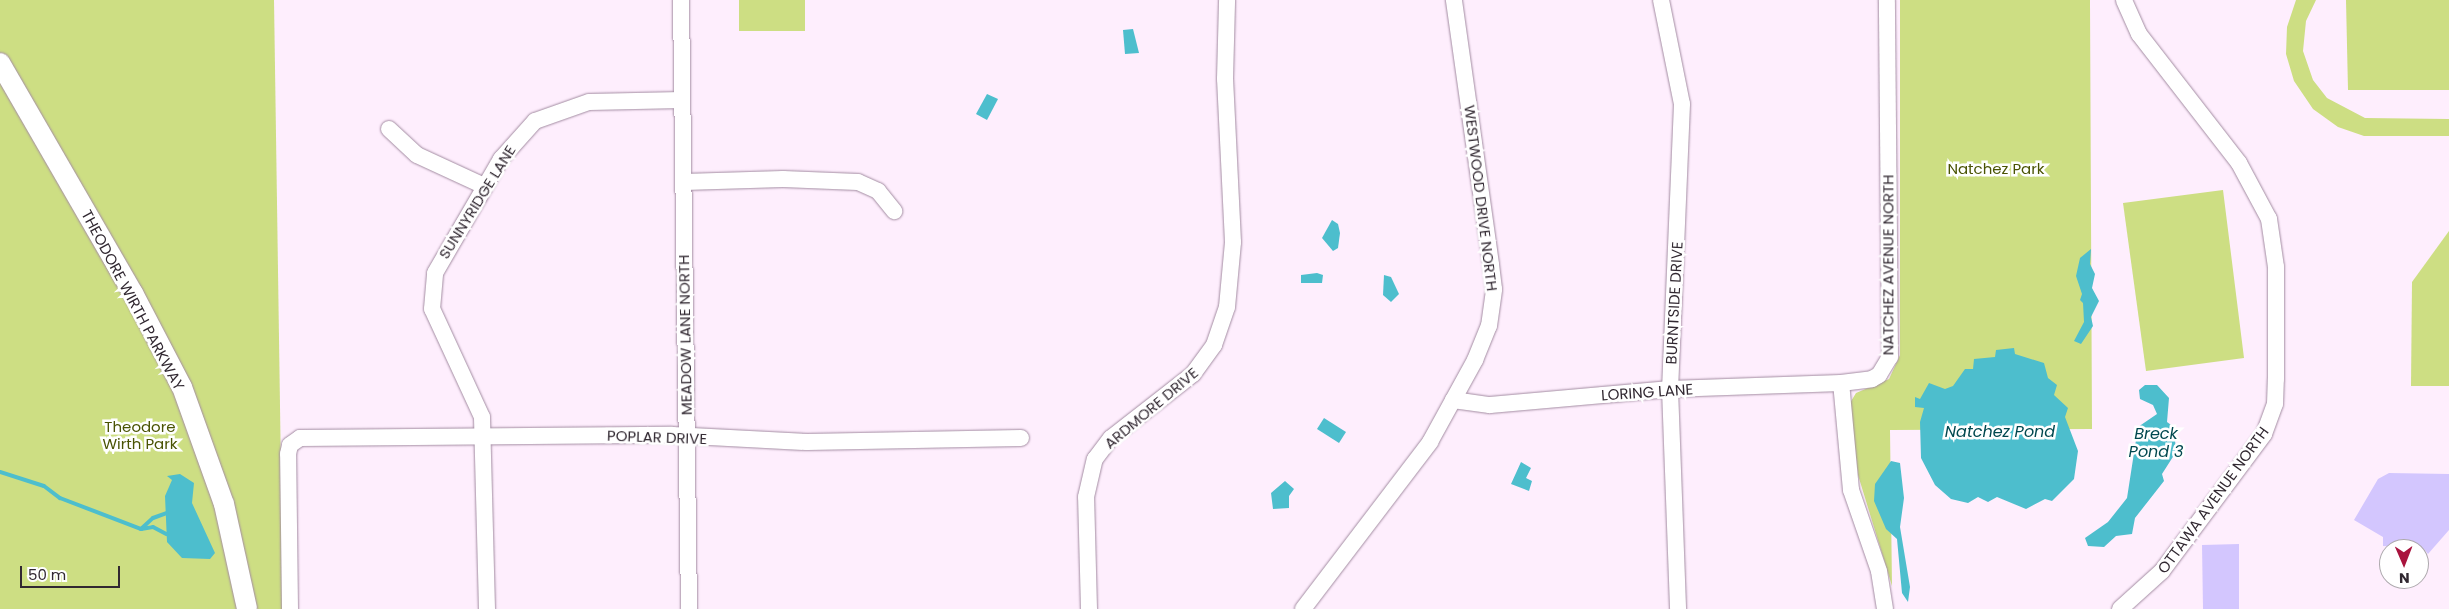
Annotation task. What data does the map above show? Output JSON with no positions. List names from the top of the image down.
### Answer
{
  "streets": {
    "street": [
      "WESTWOOD DRIVE NORTH",
      "SUNNYRIDGE LANE",
      "NATCHEZ AVENUE NORTH",
      "THEODORE WIRTH PARKWAY",
      "BURNTSIDE DRIVE",
      "MEADOW LANE NORTH",
      "LORING LANE",
      "ARDMORE DRIVE",
      "POPLAR DRIVE",
      "OTTAWA AVENUE NORTH"
    ]
  },
  "crossings": [
    ["WESTWOOD DRIVE NORTH", "LORING LANE"],
    ["SUNNYRIDGE LANE", "MEADOW LANE NORTH"],
    ["SUNNYRIDGE LANE", "POPLAR DRIVE"],
    ["NATCHEZ AVENUE NORTH", "LORING LANE"],
    ["BURNTSIDE DRIVE", "LORING LANE"],
    ["MEADOW LANE NORTH", "POPLAR DRIVE"]
  ],
  "water": ["Natchez Pond", "Breck Pond 3"],
  "parks": ["Natchez Park", "Theodore Wirth Park"],
  "scale_bar": "50 m",
  "north": "bottom"
}
